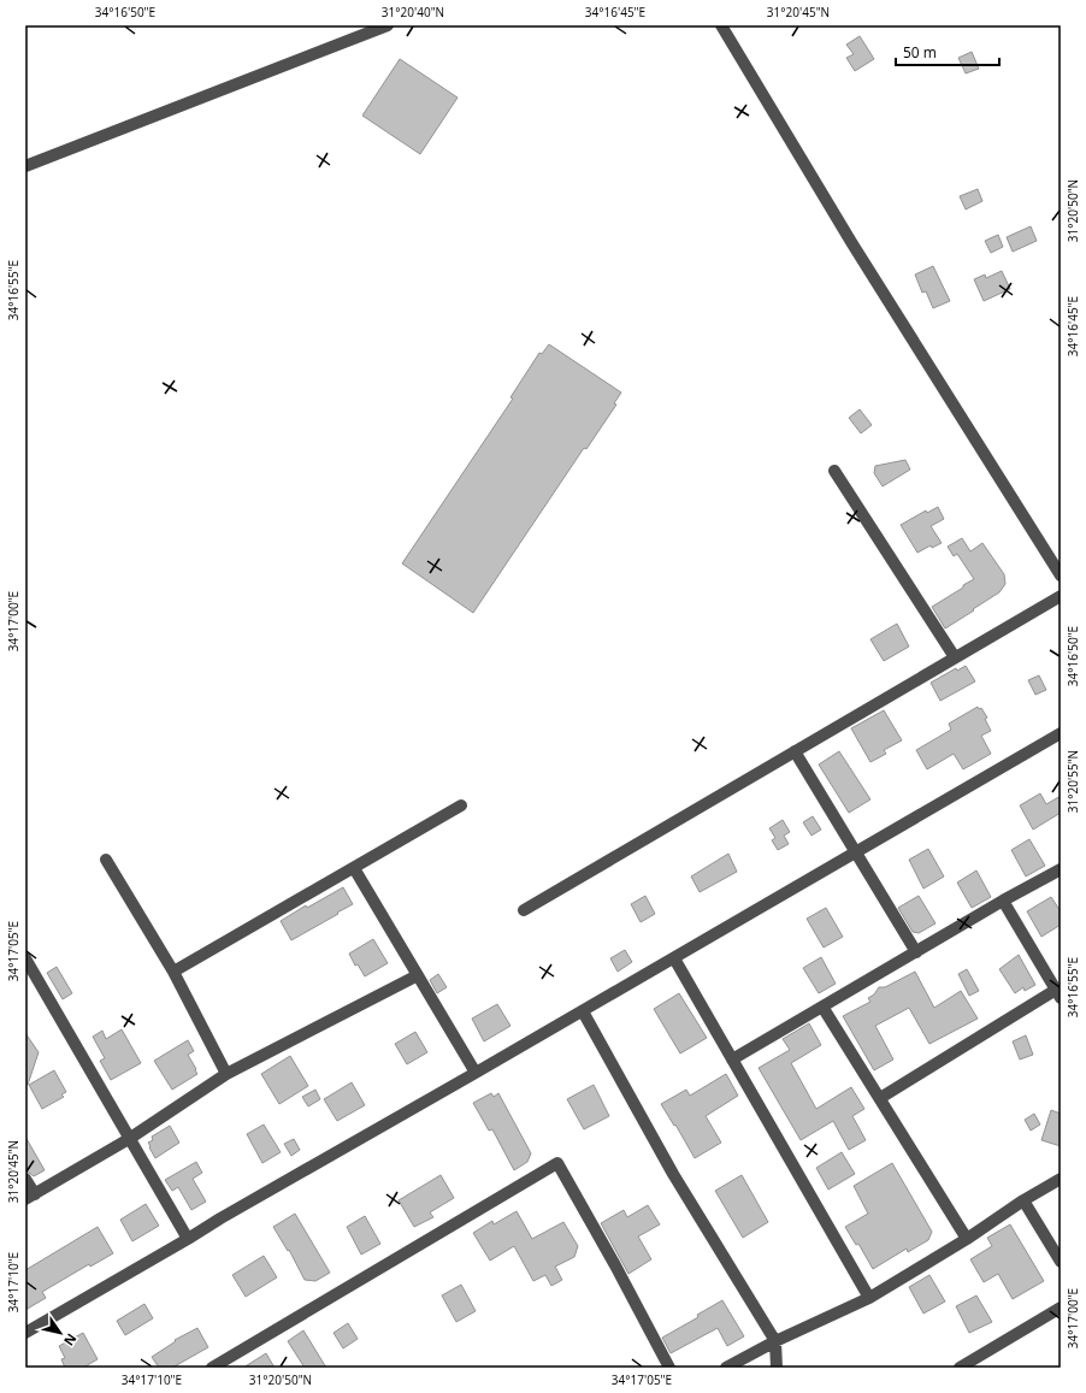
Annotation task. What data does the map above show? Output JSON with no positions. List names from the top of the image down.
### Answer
{
  "scale_bar": "50 m",
  "north": "bottom right",
  "coordinates": [
    "34°16'50\"E",
    "31°20'40\"N",
    "34°16'45\"E",
    "31°20'45\"N",
    "31°20'50\"N",
    "34°16'55\"E",
    "34°17'00\"E",
    "31°20'55\"N",
    "34°17'05\"E",
    "34°17'10\"E"
  ]
}
